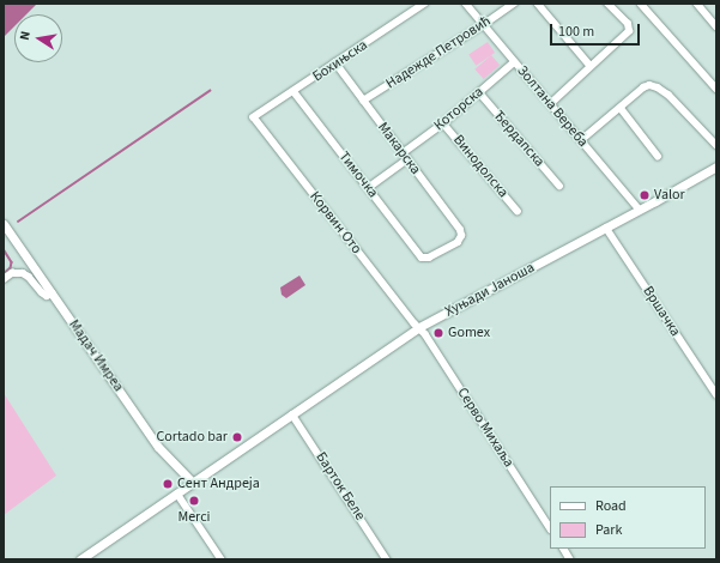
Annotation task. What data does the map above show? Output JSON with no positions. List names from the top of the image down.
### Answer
{
  "streets": {
    "street": [
      "Надежде Петровић",
      "Бохињска",
      "Золтана Вереба",
      "Которска",
      "Ђердапска",
      "Макарска",
      "Винодолска",
      "Тимочка",
      "Корвин Ото",
      "Хуњади Јаноша",
      "Вршачка",
      "Мадач Имреа",
      "Серво Михаља",
      "Барток Беле"
    ]
  },
  "crossings": [
    ["Надежде Петровић", "Золтана Вереба"],
    ["Надежде Петровић", "Макарска"],
    ["Бохињска", "Макарска"],
    ["Бохињска", "Тимочка"],
    ["Бохињска", "Корвин Ото"],
    ["Золтана Вереба", "Которска"],
    ["Золтана Вереба", "Хуњади Јаноша"],
    ["Которска", "Ђердапска"],
    ["Которска", "Макарска"],
    ["Которска", "Винодолска"],
    ["Которска", "Тимочка"],
    ["Макарска", "Тимочка"],
    ["Корвин Ото", "Хуњади Јаноша"],
    ["Корвин Ото", "Серво Михаља"],
    ["Хуњади Јаноша", "Вршачка"],
    ["Хуњади Јаноша", "Мадач Имреа"],
    ["Хуњади Јаноша", "Серво Михаља"],
    ["Хуњади Јаноша", "Барток Беле"]
  ],
  "places": [
    "Valor",
    "Gomex",
    "Cortado bar",
    "Сент Андреја",
    "Merci"
  ],
  "legend": ["Road", "Park"],
  "scale_bar": "100 m",
  "north": "left"
}
